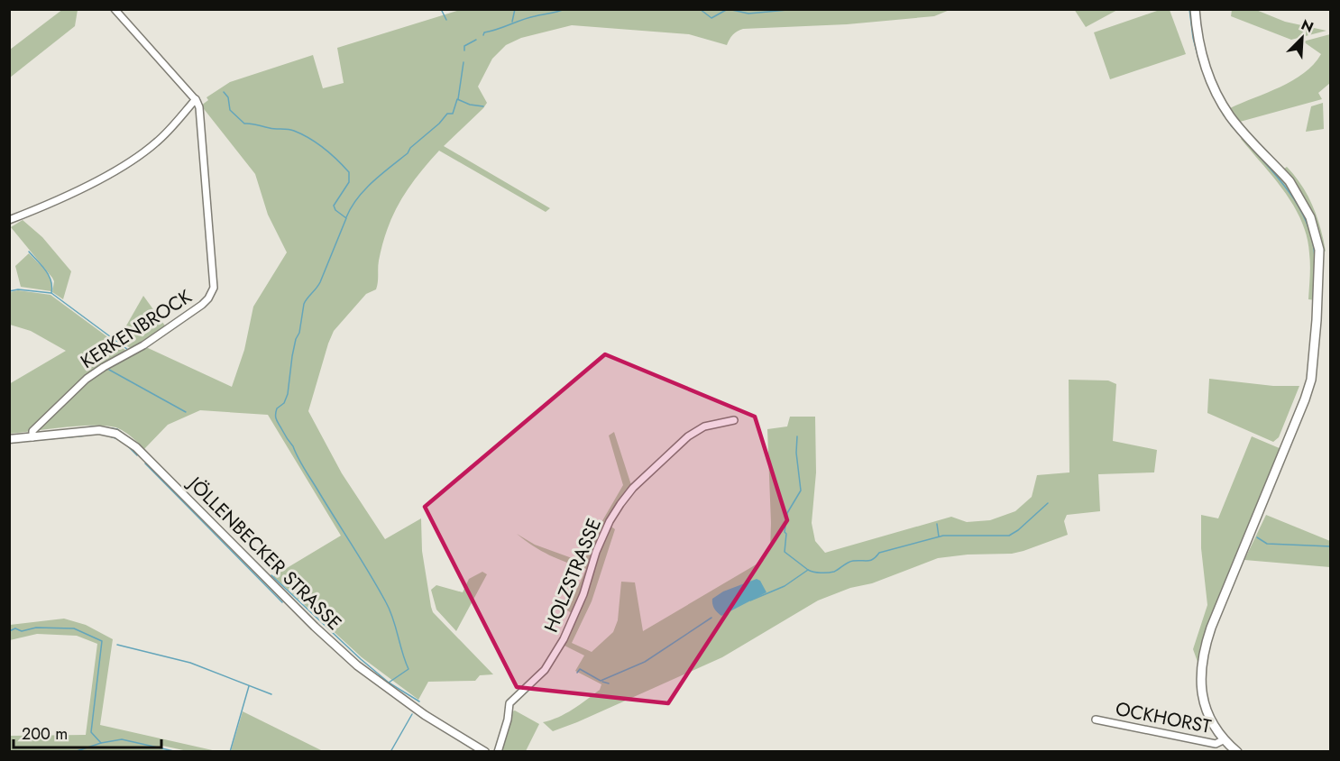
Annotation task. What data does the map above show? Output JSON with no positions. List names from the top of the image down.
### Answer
{
  "streets": {
    "street": [
      "KERKENBROCK",
      "JÖLLENBECKER STRASSE",
      "HOLZSTRASSE",
      "OCKHORST"
    ]
  },
  "crossings": [
    ["KERKENBROCK", "JÖLLENBECKER STRASSE"]
  ],
  "scale_bar": "200 m",
  "north": "top right"
}
